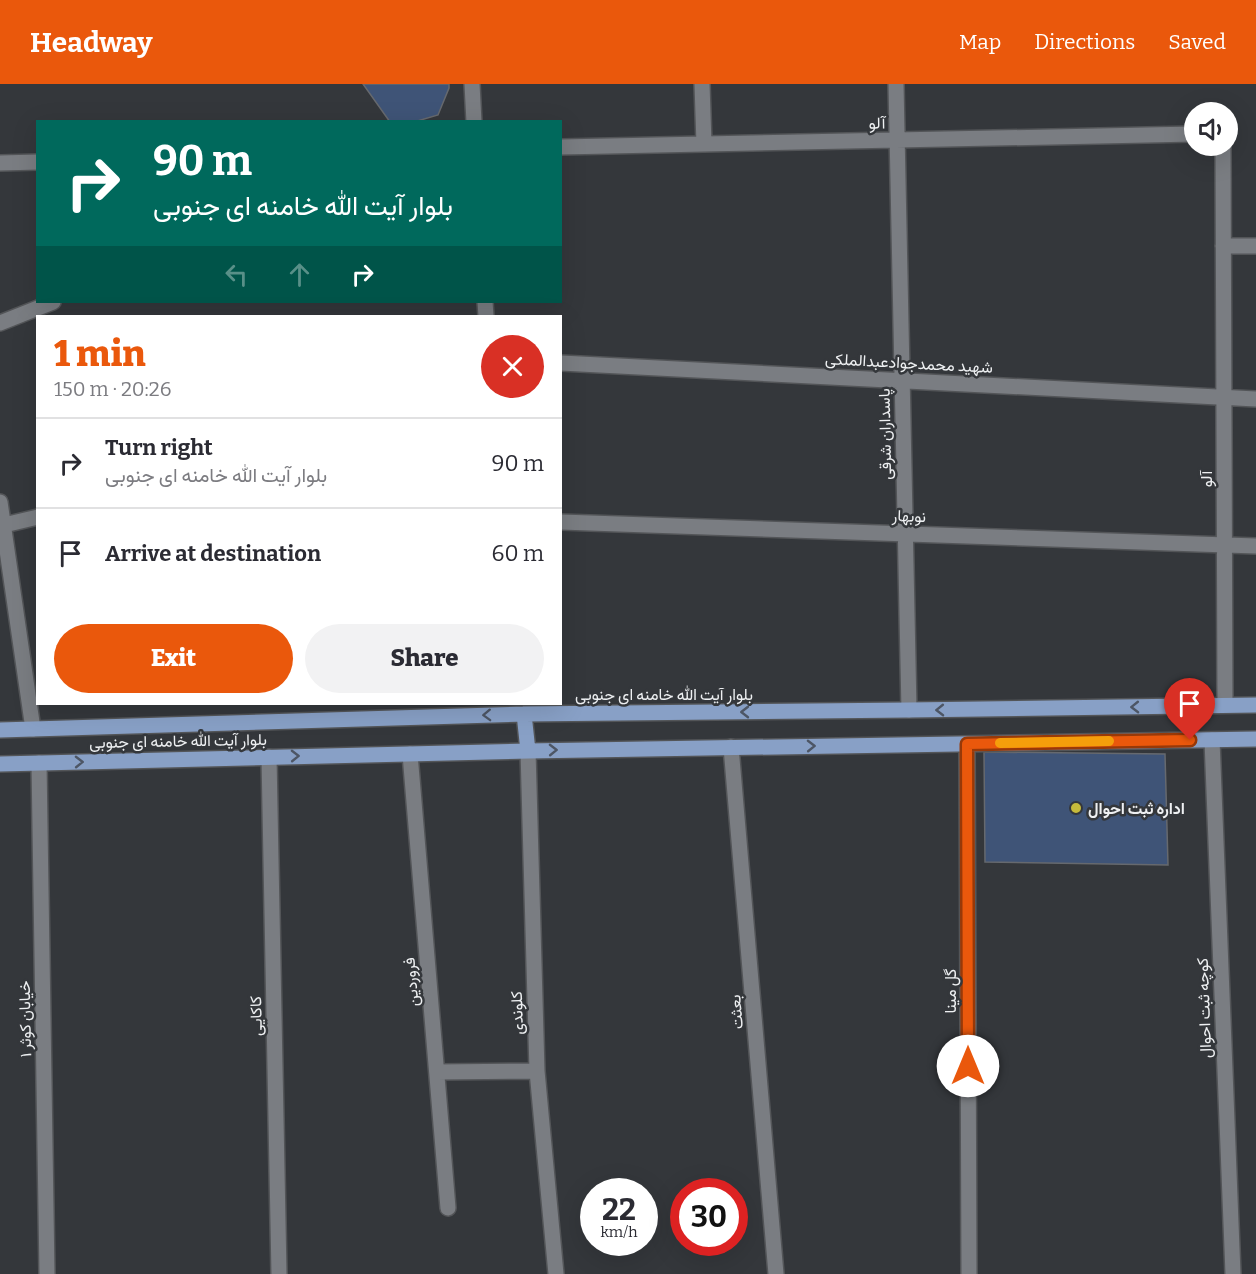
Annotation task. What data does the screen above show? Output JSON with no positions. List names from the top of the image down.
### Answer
{
  "streets": {
    "main road": ["بلوار آیت الله خامنه ای جنوبی"],
    "street": [
      "آلو",
      "شهید محمدجوادعبدالملکی",
      "پاسداران شرقی",
      "نوبهار",
      "فروردین",
      "گل مینا",
      "کوچه ثبت احوال",
      "بعثت",
      "کلوندی",
      "کاکایی",
      "خیابان کوثر ۱"
    ]
  },
  "crossings": [
    ["آلو", "شهید محمدجوادعبدالملکی"],
    ["آلو", "پاسداران شرقی"],
    ["آلو", "نوبهار"],
    ["آلو", "بلوار آیت الله خامنه ای جنوبی"],
    ["شهید محمدجوادعبدالملکی", "پاسداران شرقی"],
    ["پاسداران شرقی", "نوبهار"],
    ["پاسداران شرقی", "بلوار آیت الله خامنه ای جنوبی"],
    ["بلوار آیت الله خامنه ای جنوبی", "فروردین"],
    ["بلوار آیت الله خامنه ای جنوبی", "گل مینا"],
    ["بلوار آیت الله خامنه ای جنوبی", "کوچه ثبت احوال"],
    ["بلوار آیت الله خامنه ای جنوبی", "بعثت"],
    ["بلوار آیت الله خامنه ای جنوبی", "کلوندی"],
    ["بلوار آیت الله خامنه ای جنوبی", "کاکایی"],
    ["بلوار آیت الله خامنه ای جنوبی", "خیابان کوثر ۱"]
  ],
  "places": ["اداره ثبت احوال"],
  "page": {
    "header": "Headway",
    "nav": ["Map", "Directions", "Saved"],
    "turn": ["90 m", "بلوار آیت الله خامنه ای جنوبی"],
    "heading": ["1 min", "150 m · 20:26"],
    "list": [
      {
        "name": "Turn right",
        "note": "بلوار آیت الله خامنه ای جنوبی",
        "value": "90 m"
      },
      {
        "name": "Arrive at destination",
        "value": "60 m"
      }
    ],
    "buttons": ["Exit", "Share"],
    "speed": "22 km/h",
    "limit": "30"
  }
}
